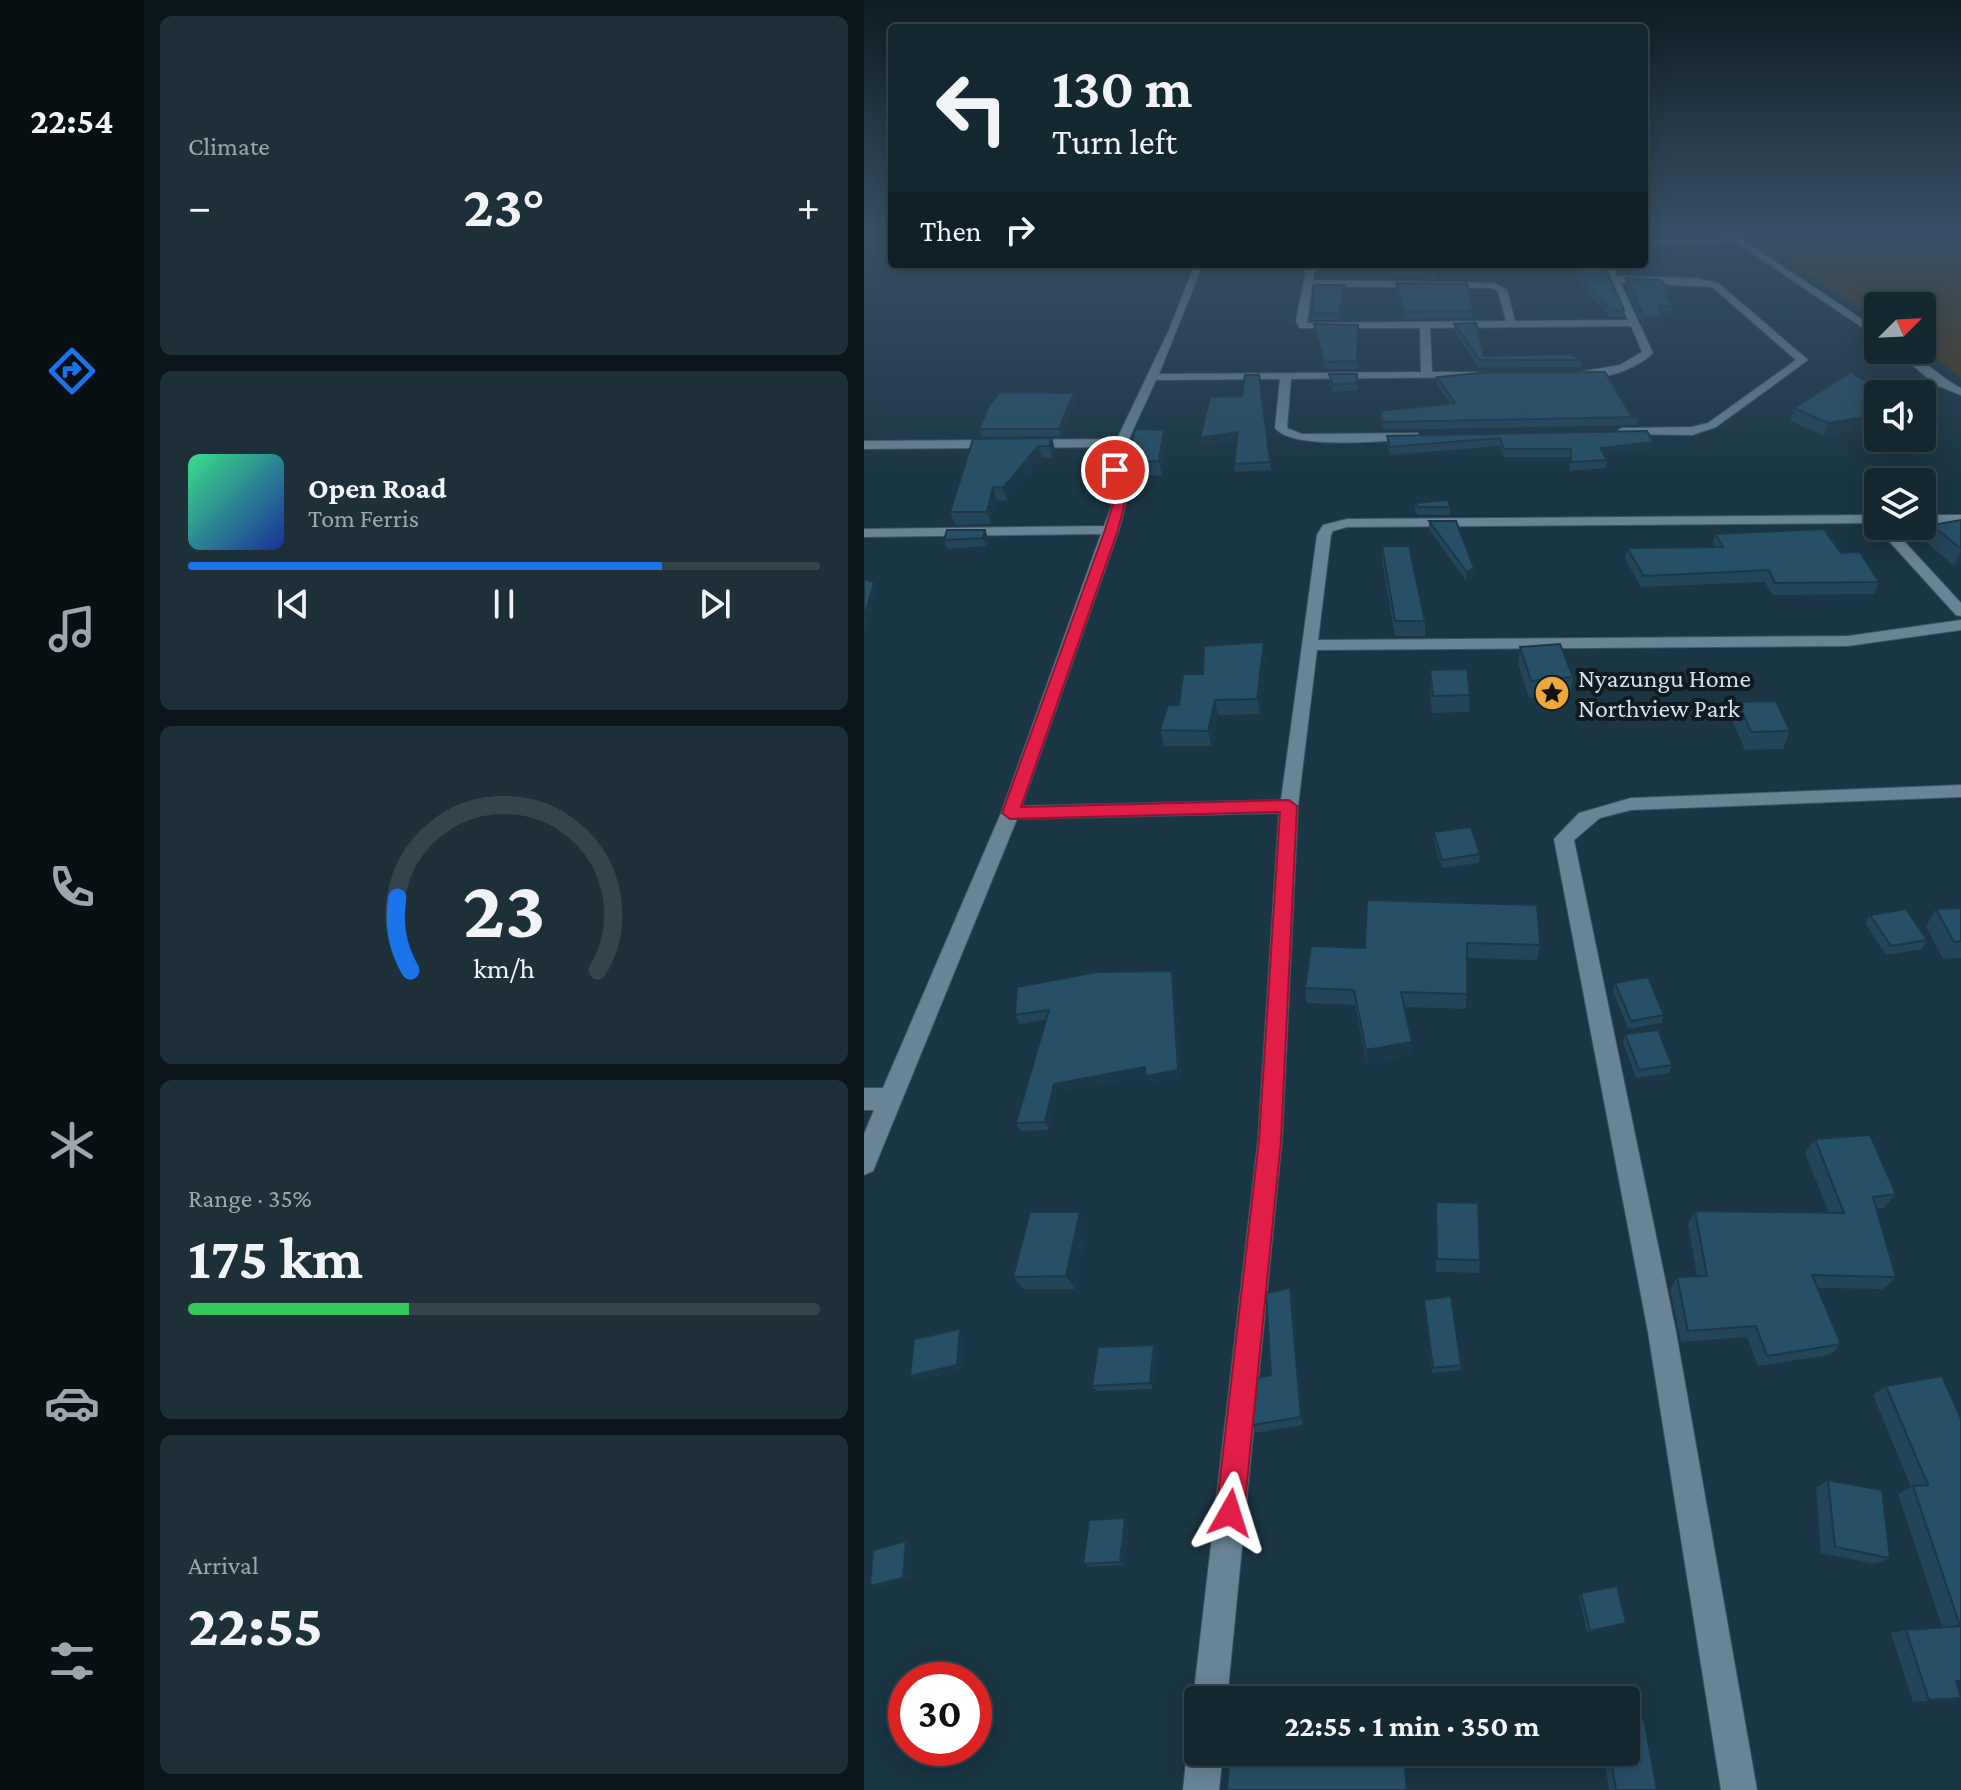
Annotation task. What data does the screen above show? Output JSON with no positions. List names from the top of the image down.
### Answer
{
  "places": {
    "place": ["Nyazungu Home Northview Park"]
  },
  "north": "top right",
  "page": {
    "tabs": "22:54",
    "tile": [
      "Climate",
      ["Range · 35%", "175 km"],
      ["Arrival", "22:55"]
    ],
    "turn": ["130 m", "Turn left"],
    "heat": ["−", "23°", "+"],
    "then": "Then",
    "song": ["Open Road", "Tom Ferris"],
    "limit": "30",
    "trip": "22:55 · 1 min · 350 m",
    "gauge": ["23", "km/h"]
  }
}
